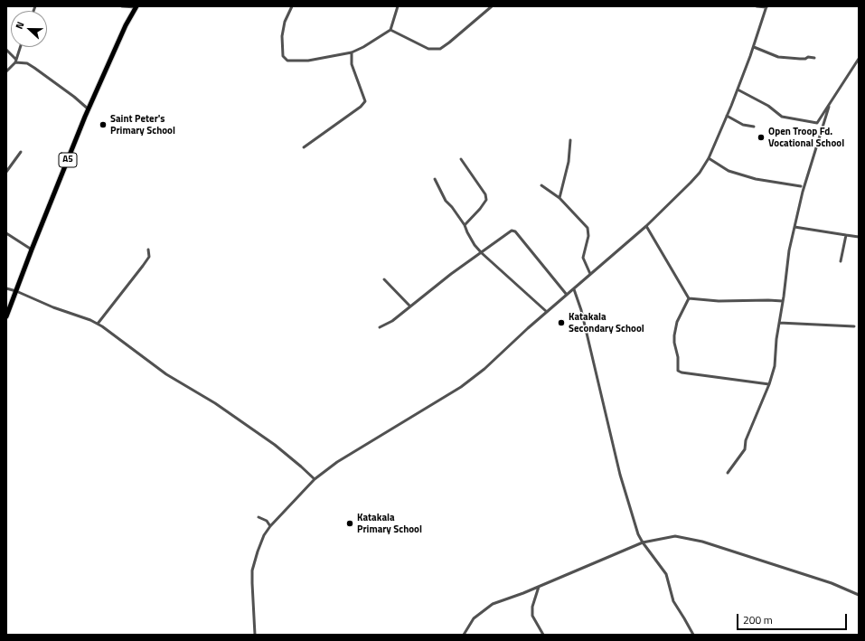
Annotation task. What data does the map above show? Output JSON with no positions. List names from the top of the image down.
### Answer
{
  "streets": {
    "main road": ["A5"]
  },
  "places": [
    "Saint Peter's Primary School",
    "Open Troop Fd. Vocational School",
    "Katakala Secondary School",
    "Katakala Primary School"
  ],
  "scale_bar": "200 m",
  "north": "left"
}
